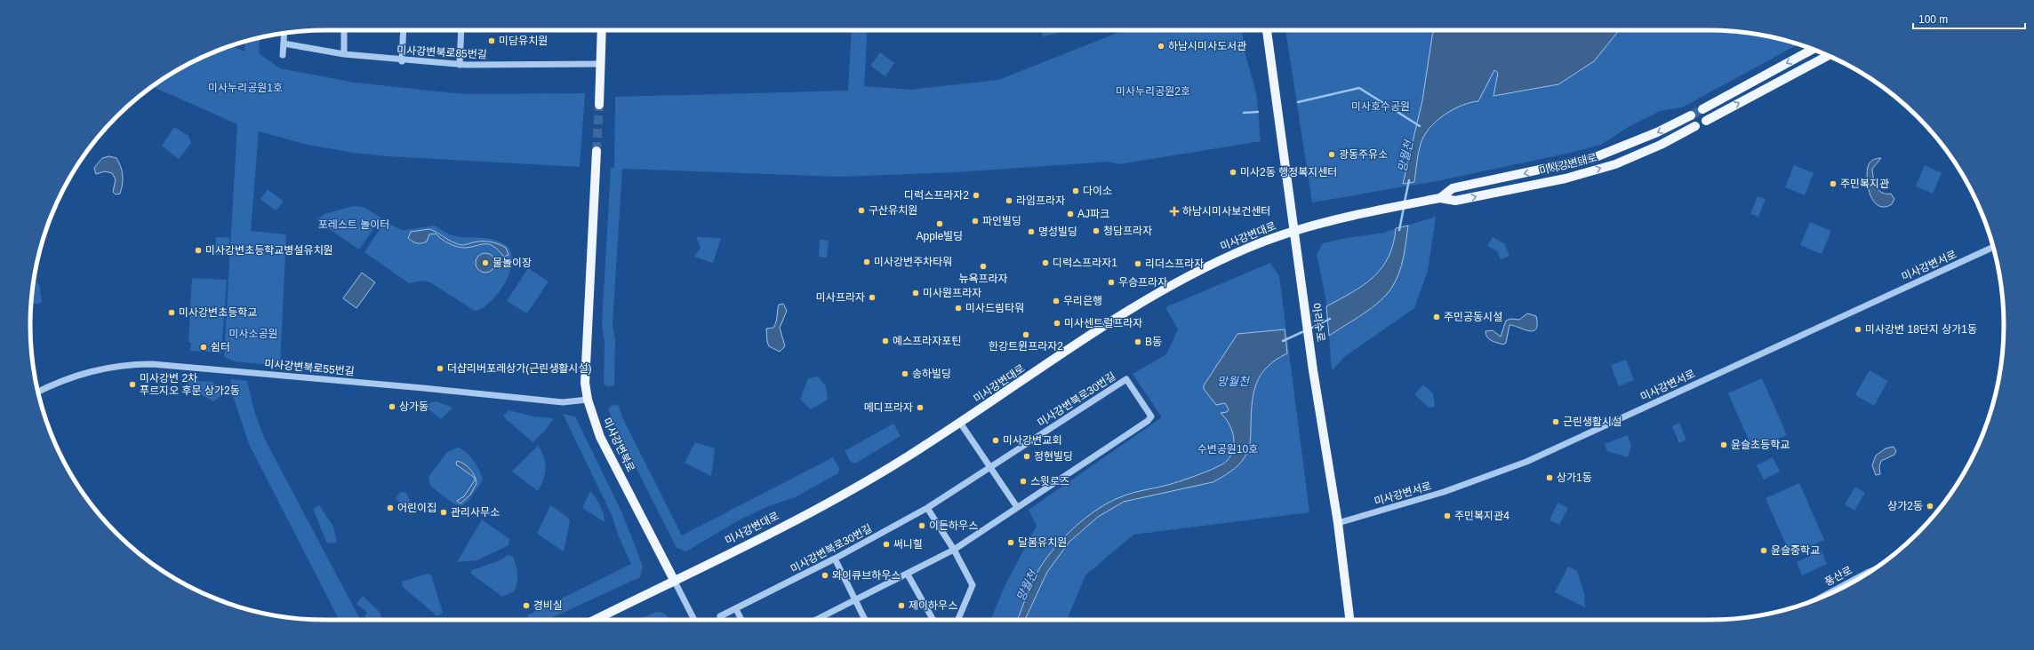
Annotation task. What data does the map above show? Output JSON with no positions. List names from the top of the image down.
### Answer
{
  "streets": {
    "main road": ["미사강변대로", "아리수로", "미사강변북로"],
    "street": [
      "미사강변북로85번길",
      "미사강변서로",
      "미사강변북로55번길",
      "미사강변북로30번길",
      "풍산로"
    ]
  },
  "crossings": [
    ["미사강변대로", "아리수로"],
    ["미사강변대로", "미사강변북로"],
    ["미사강변서로", "아리수로"],
    ["미사강변북로55번길", "미사강변북로"]
  ],
  "water": ["망월천"],
  "parks": [
    "미사누리공원1호",
    "미사누리공원2호",
    "미사호수공원",
    "포레스트 놀이터",
    "미사소공원",
    "수변공원10호"
  ],
  "places": {
    "other": [
      "미담유치원",
      "하남시미사도서관",
      "광동주유소",
      "미사2동 행정복지센터",
      "주민복지관",
      "다이소",
      "디럭스프라자2",
      "라임프라자",
      "구산유치원",
      "AJ파크",
      "파인빌딩",
      "Apple빌딩",
      "청담프라자",
      "명성빌딩",
      "미사강변초등학교병설유치원",
      "미사강변주차타워",
      "물놀이장",
      "디럭스프라자1",
      "리더스프라자",
      "뉴욕프라자",
      "우승프라자",
      "미사원프라자",
      "미사프라자",
      "우리은행",
      "미사드림타워",
      "미사강변초등학교",
      "주민공동시설",
      "미사센트럴프라자",
      "미사강변 18단지 상가1동",
      "한강트윈프라자2",
      "예스프라자포틴",
      "B동",
      "쉼터",
      "더샵리버포레상가(근린생활시설)",
      "송하빌딩",
      "미사강변 2차 푸르지오 후문 상가2동",
      "상가동",
      "메디프라자",
      "근린생활시설",
      "미사강변교회",
      "윤슬초등학교",
      "정현빌딩",
      "상가1동",
      "스윗로즈",
      "상가2동",
      "어린이집",
      "관리사무소",
      "주민복지관4",
      "이든하우스",
      "달봄유치원",
      "써니힐",
      "윤슬중학교",
      "와이큐브하우스",
      "경비실",
      "제이하우스"
    ],
    "health": ["하남시미사보건센터"]
  },
  "scale_bar": "100 m"
}
